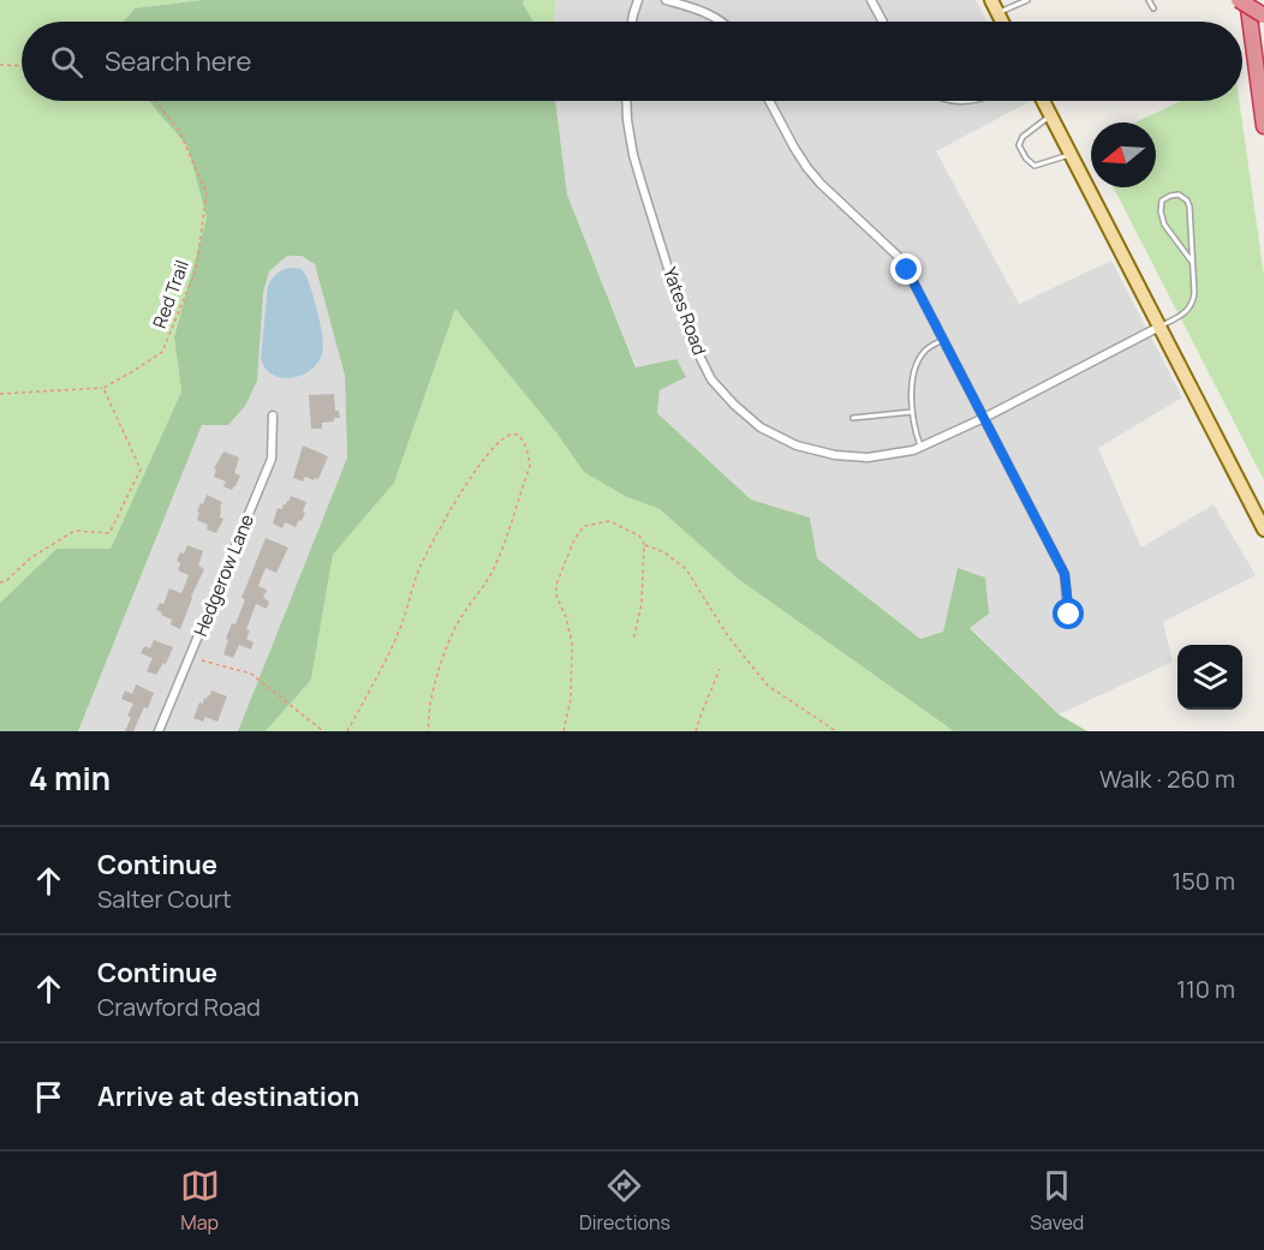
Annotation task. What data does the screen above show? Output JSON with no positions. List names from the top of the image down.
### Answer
{
  "streets": {
    "street": ["Yates Road", "Hedgerow Lane"],
    "path": ["Red Trail"]
  },
  "north": "left",
  "page": {
    "search": "Search here",
    "heading": ["4 min", "Walk · 260 m"],
    "list": [
      ["Continue", "Salter Court", "150 m"],
      ["Continue", "Crawford Road", "110 m"],
      "Arrive at destination"
    ],
    "nav": ["Map", "Directions", "Saved"]
  }
}
